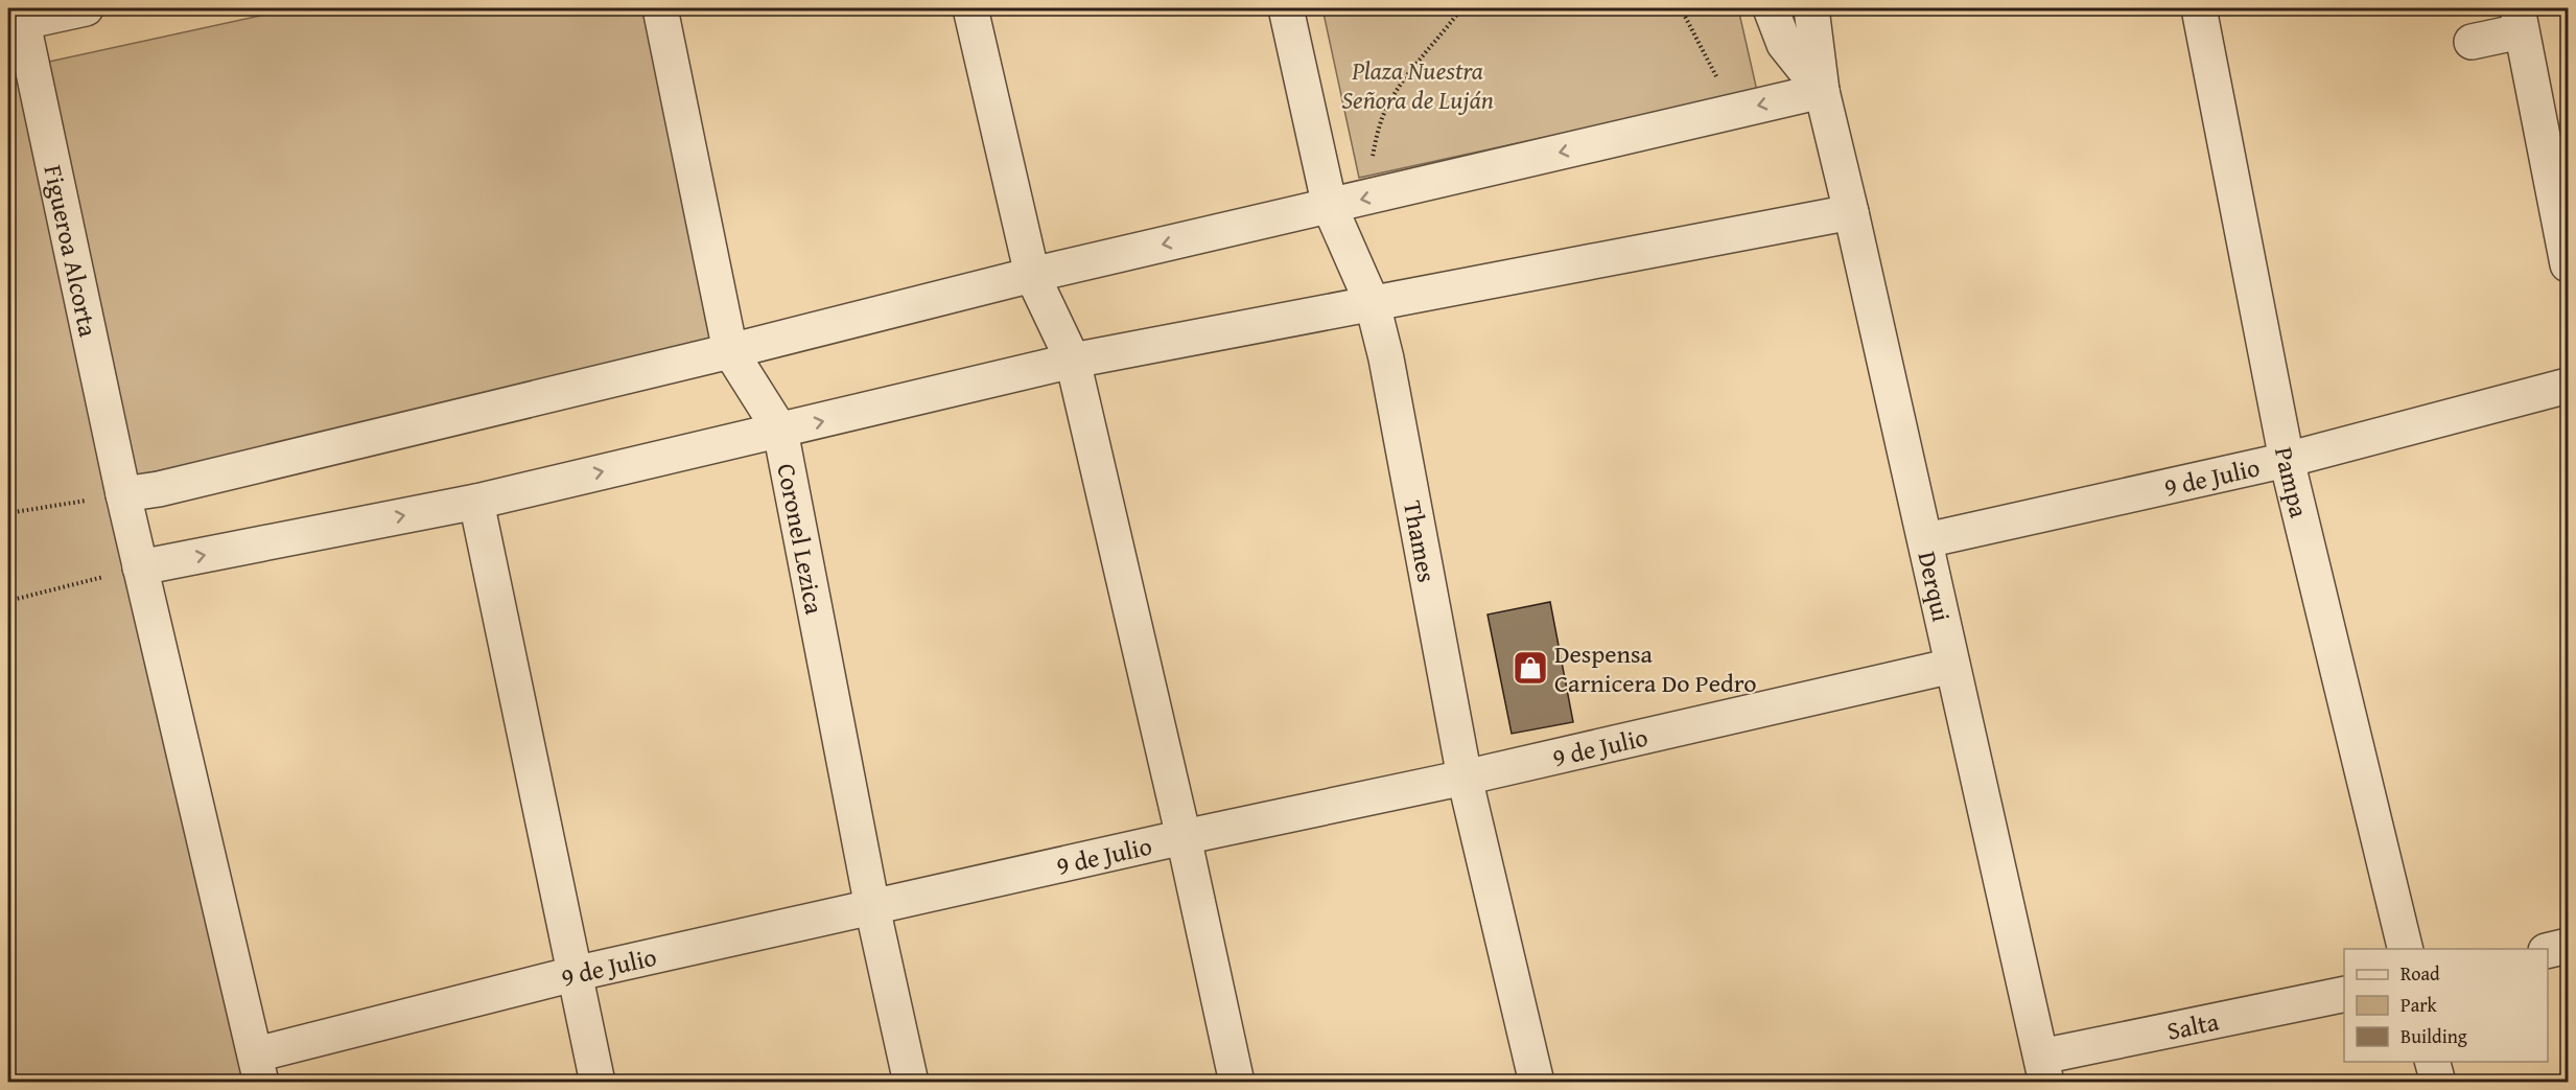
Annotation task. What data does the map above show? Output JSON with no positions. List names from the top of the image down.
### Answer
{
  "streets": {
    "street": [
      "Figueroa Alcorta",
      "9 de Julio",
      "Pampa",
      "Coronel Lezica",
      "Thames",
      "Derqui",
      "Salta"
    ]
  },
  "crossings": [
    ["Figueroa Alcorta", "9 de Julio"],
    ["9 de Julio", "Pampa"],
    ["9 de Julio", "Coronel Lezica"],
    ["9 de Julio", "Thames"],
    ["9 de Julio", "Derqui"],
    ["Derqui", "Salta"]
  ],
  "parks": ["Plaza Nuestra Señora de Luján"],
  "places": {
    "shop": ["Despensa Carnicera Do Pedro"]
  },
  "legend": ["Road", "Park", "Building"]
}
